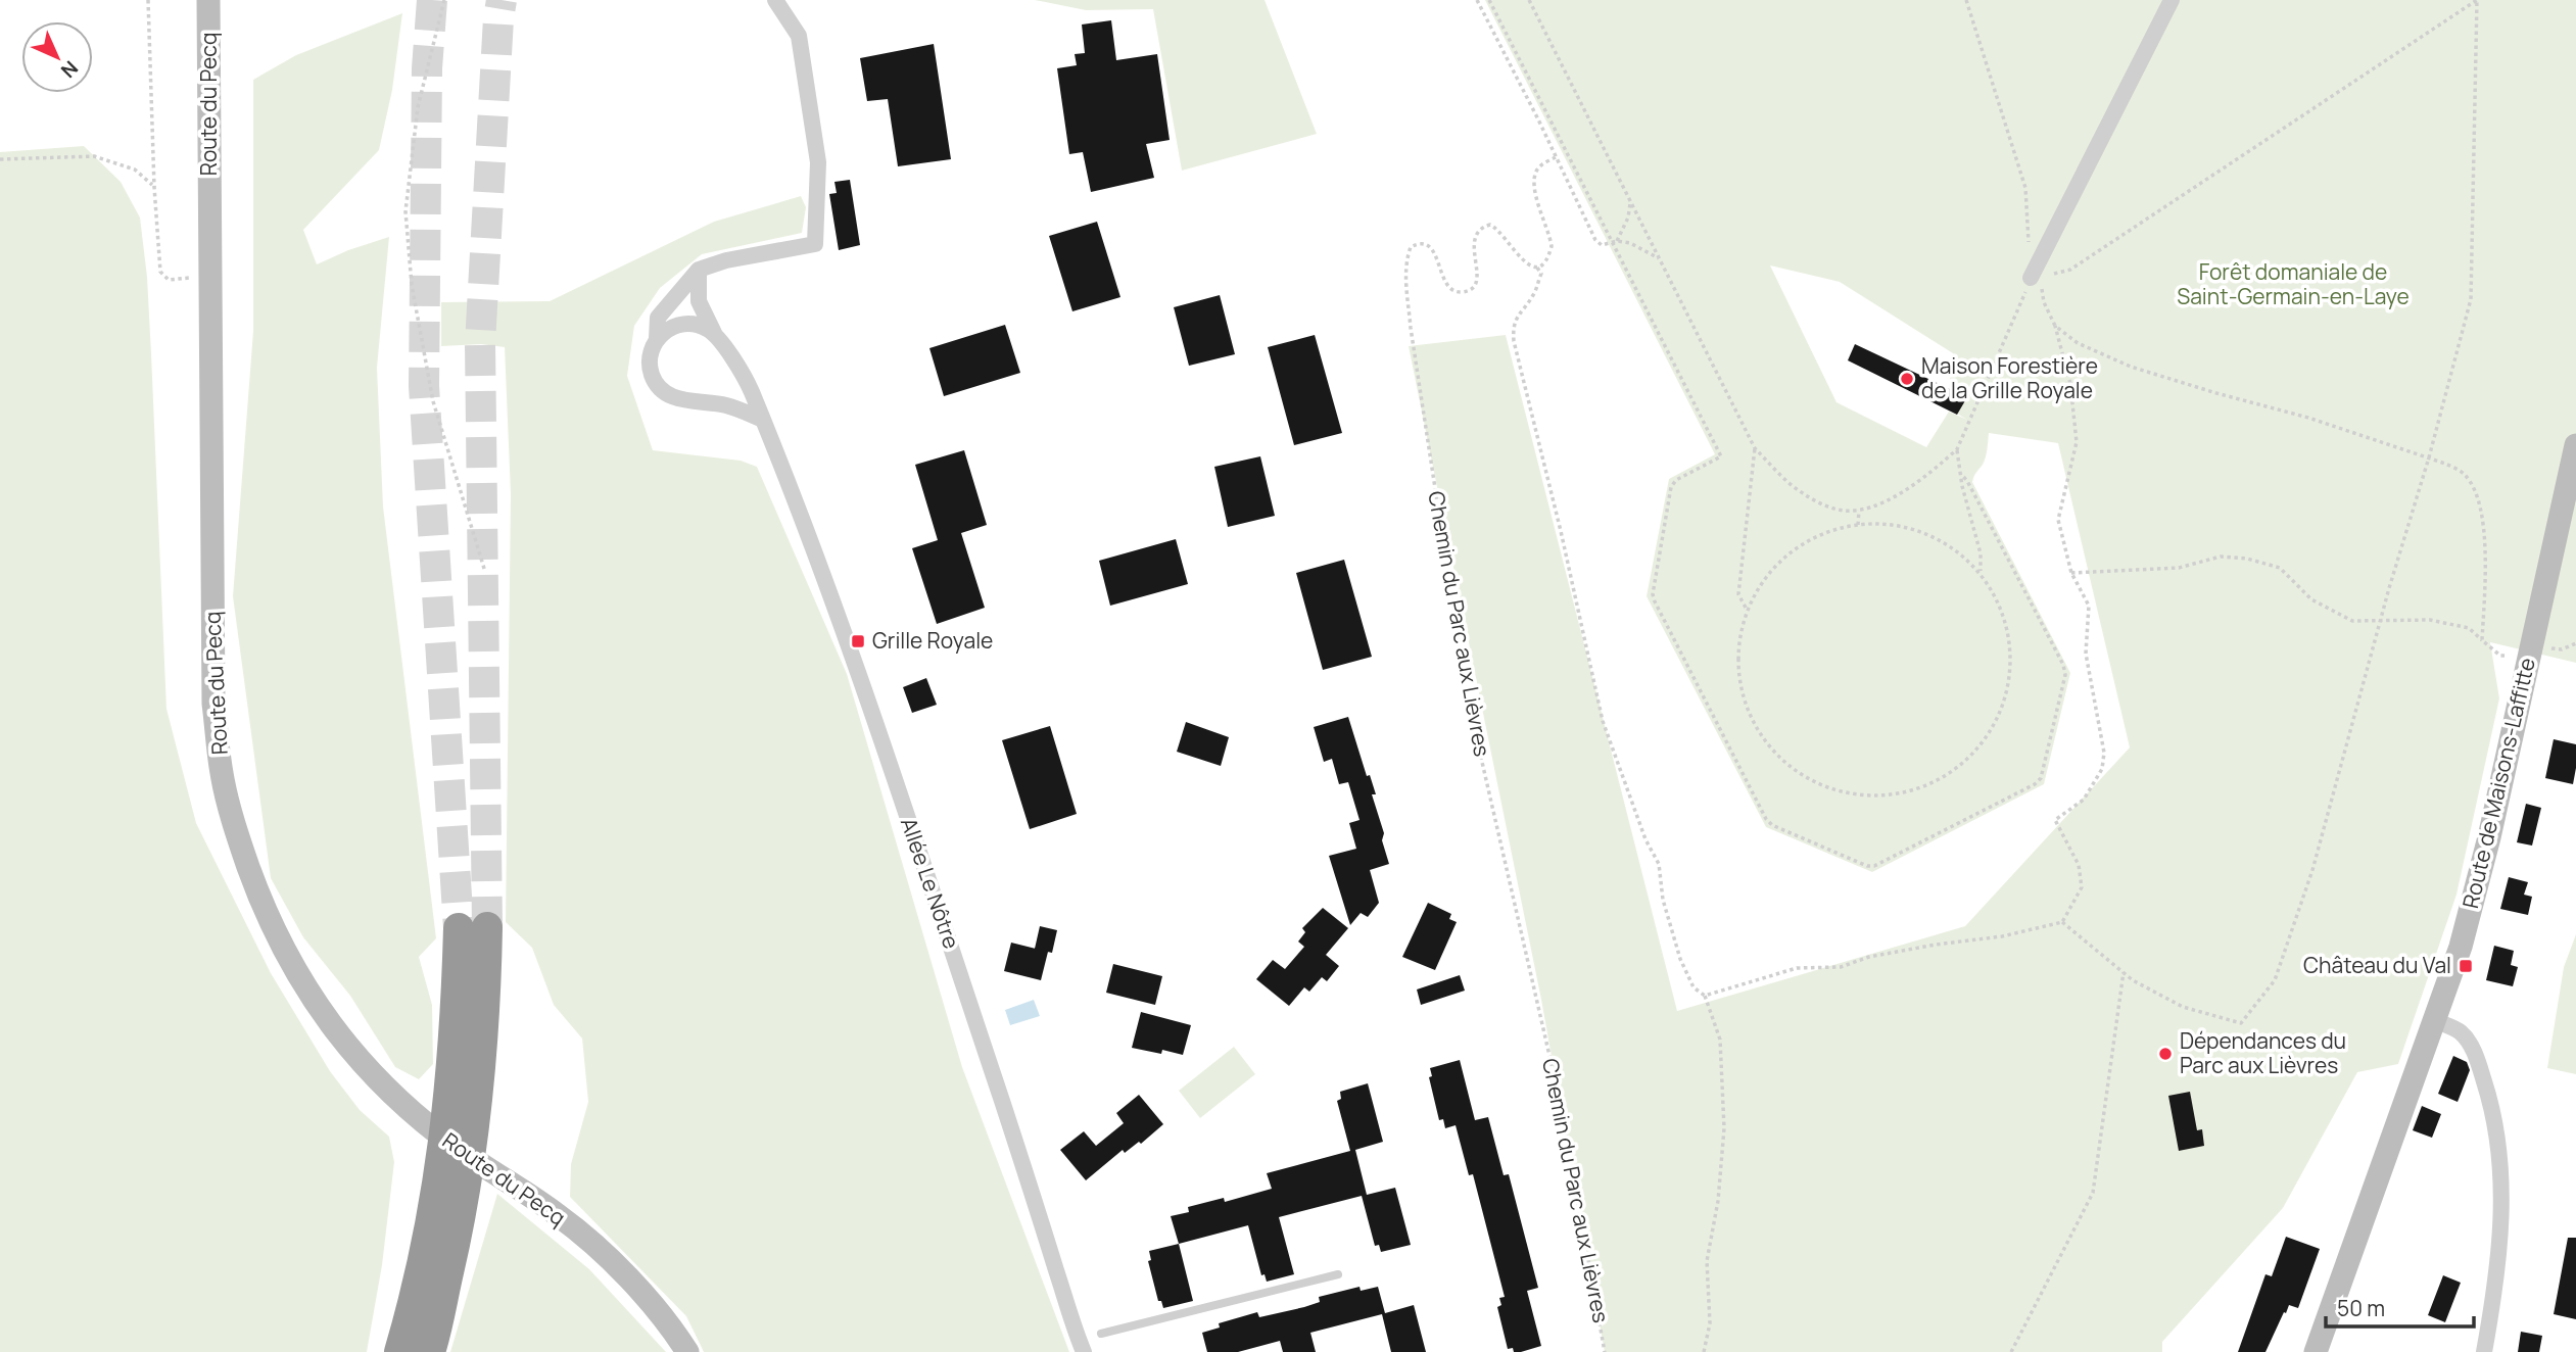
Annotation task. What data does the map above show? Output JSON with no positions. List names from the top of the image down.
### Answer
{
  "streets": {
    "main road": ["Route du Pecq", "Route de Maisons-Laffitte"],
    "street": ["Allée Le Nôtre"],
    "path": ["Chemin du Parc aux Lièvres"]
  },
  "parks": ["Forêt domaniale de Saint-Germain-en-Laye"],
  "places": {
    "other": ["Maison Forestière de la Grille Royale", "Dépendances du Parc aux Lièvres"],
    "transit": ["Grille Royale", "Château du Val"]
  },
  "scale_bar": "50 m",
  "north": "bottom right"
}
